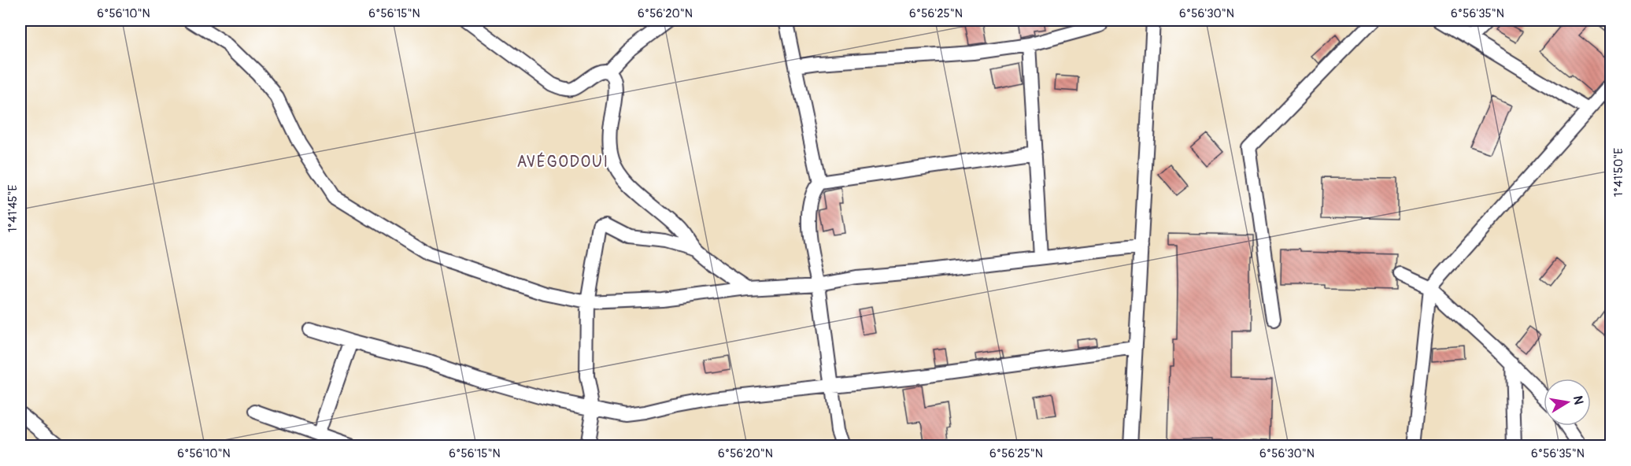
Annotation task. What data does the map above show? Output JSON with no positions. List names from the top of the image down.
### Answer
{
  "districts": ["AVÉGODOUI"],
  "north": "right",
  "coordinates": [
    "6°56'10\"N",
    "6°56'15\"N",
    "6°56'20\"N",
    "6°56'25\"N",
    "6°56'30\"N",
    "6°56'35\"N",
    "1°41'50\"E",
    "1°41'45\"E"
  ]
}
